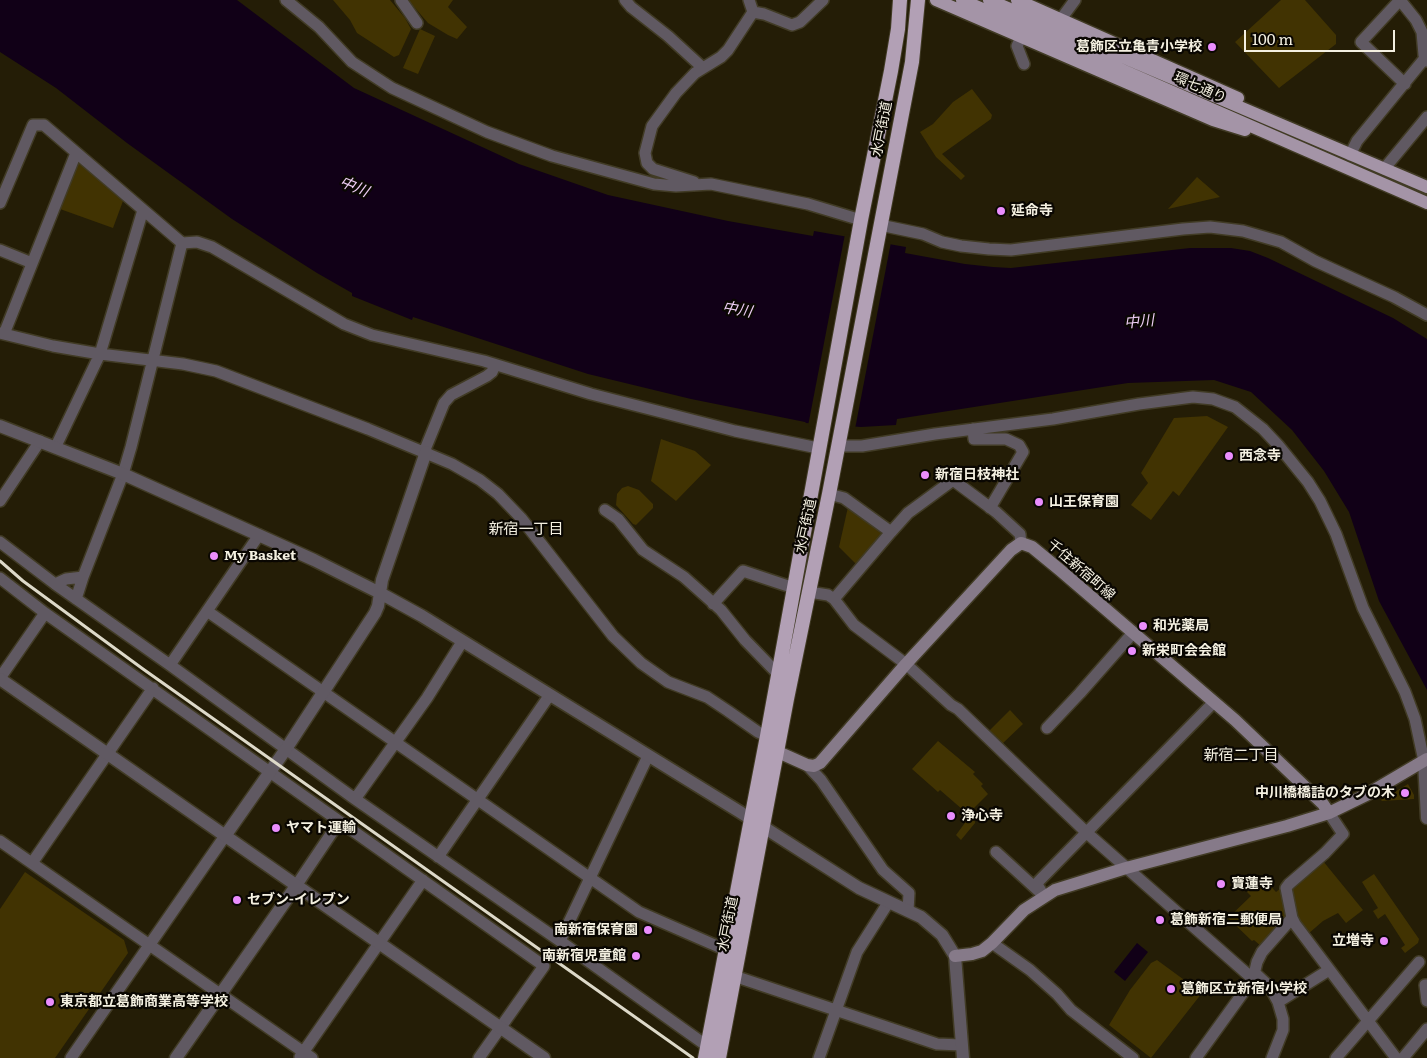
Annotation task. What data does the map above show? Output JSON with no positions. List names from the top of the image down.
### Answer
{
  "streets": {
    "highway": ["水戸街道"],
    "main road": ["環七通り", "千住新宿町線"]
  },
  "districts": ["新宿一丁目", "新宿二丁目"],
  "water": ["中川"],
  "places": [
    "葛飾区立亀青小学校",
    "延命寺",
    "西念寺",
    "新宿日枝神社",
    "山王保育園",
    "My Basket",
    "和光薬局",
    "新栄町会会館",
    "中川橋橋詰のタブの木",
    "浄心寺",
    "ヤマト運輸",
    "寶蓮寺",
    "セブン-イレブン",
    "葛飾新宿二郵便局",
    "南新宿保育園",
    "立増寺",
    "南新宿児童館",
    "葛飾区立新宿小学校",
    "東京都立葛飾商業高等学校"
  ],
  "scale_bar": "100 m"
}
